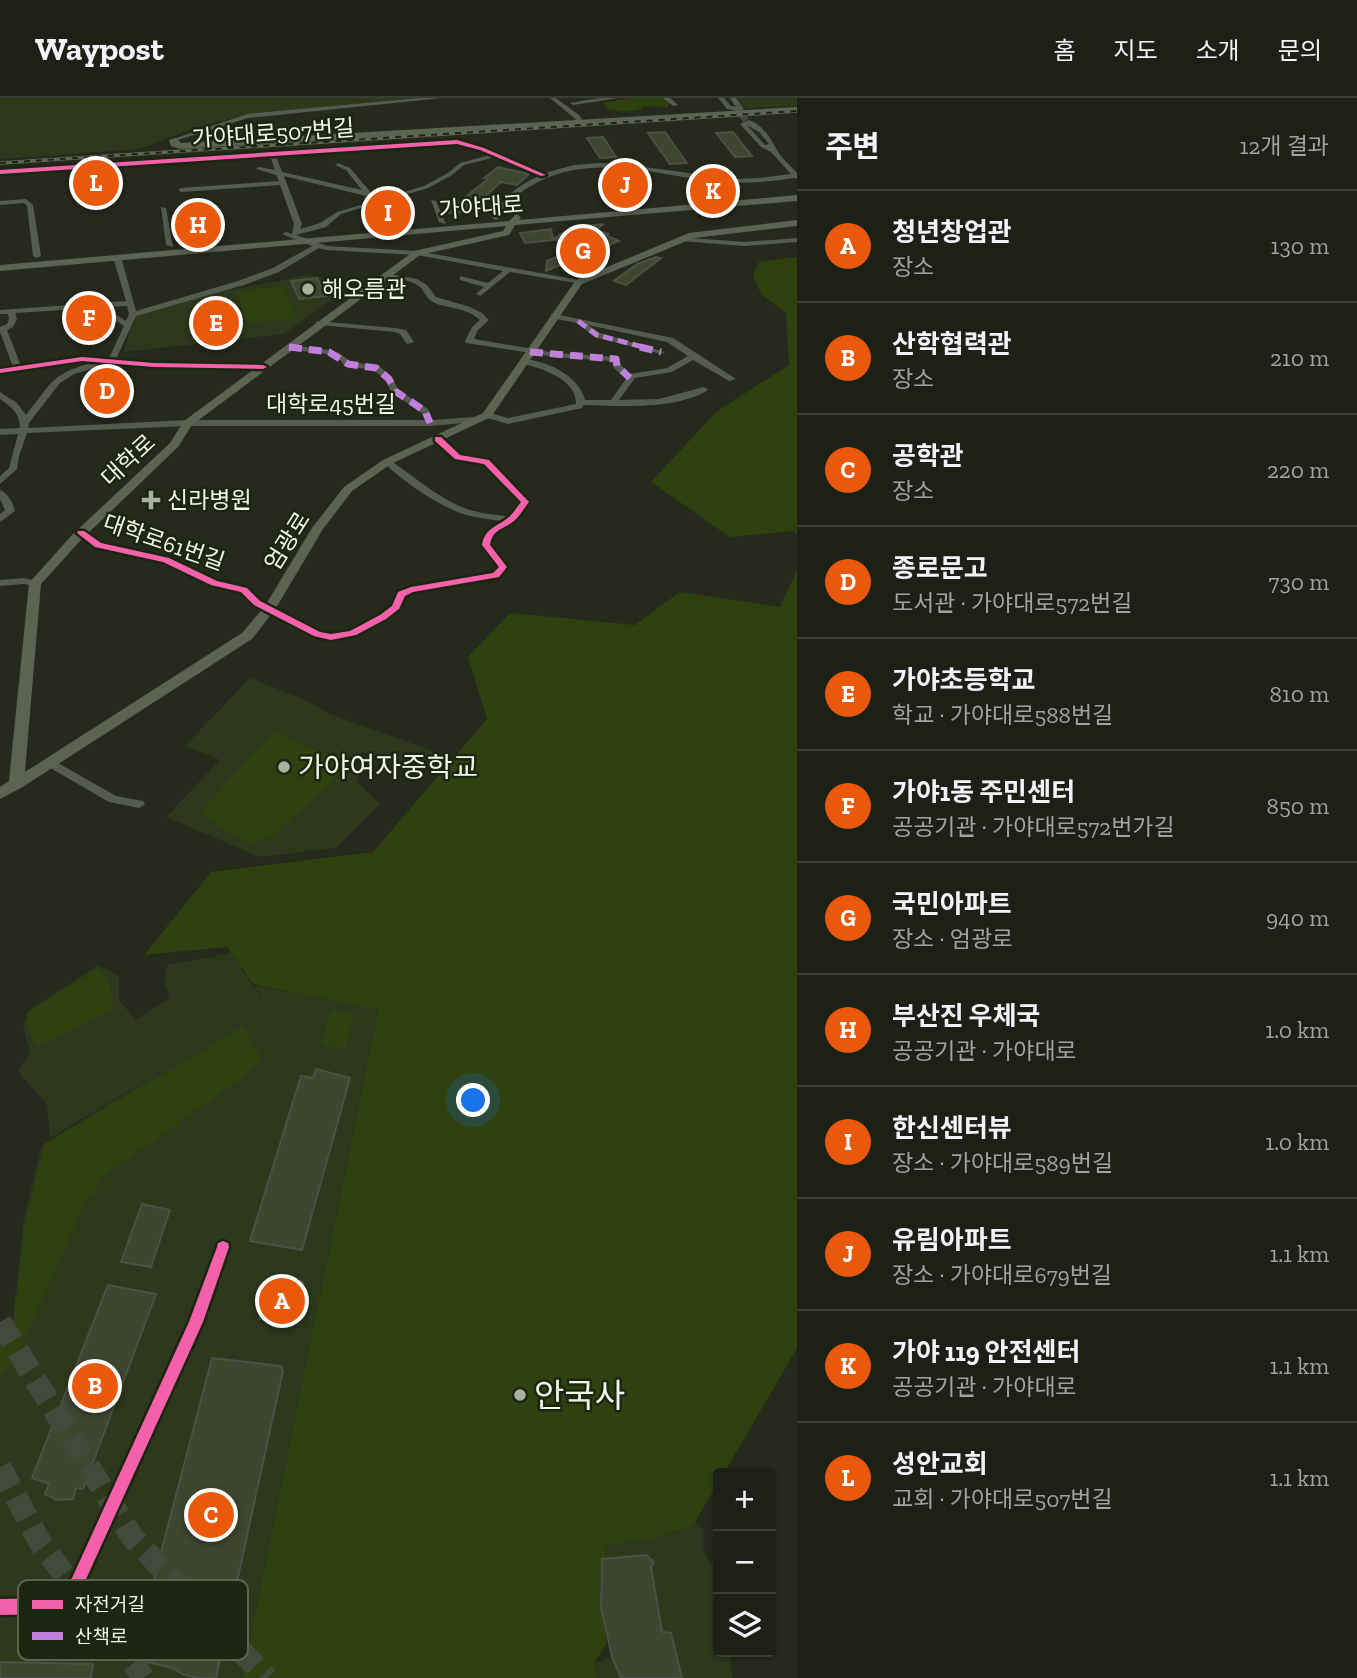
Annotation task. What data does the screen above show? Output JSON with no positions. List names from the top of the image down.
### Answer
{
  "streets": {
    "main road": ["가야대로", "대학로", "엄광로"],
    "street": ["가야대로507번길", "대학로45번길", "대학로61번길"]
  },
  "crossings": [
    ["가야대로", "대학로"],
    ["대학로45번길", "대학로"],
    ["대학로45번길", "엄광로"],
    ["대학로", "대학로61번길"],
    ["엄광로", "대학로61번길"]
  ],
  "places": {
    "other": ["해오름관", "가야여자중학교", "안국사"],
    "health": ["신라병원"]
  },
  "legend": ["자전거길", "산책로"],
  "page": {
    "header": "Waypost",
    "nav": [
      "홈",
      "지도",
      "소개",
      "문의"
    ],
    "heading": ["주변", "12개 결과"],
    "pins": [
      "L",
      "J",
      "K",
      "I",
      "H",
      "G",
      "F",
      "E",
      "D",
      "A",
      "B",
      "C"
    ],
    "list": [
      {
        "mark": "A",
        "name": "청년창업관",
        "note": "장소",
        "value": "130 m"
      },
      {
        "mark": "B",
        "name": "산학협력관",
        "note": "장소",
        "value": "210 m"
      },
      {
        "mark": "C",
        "name": "공학관",
        "note": "장소",
        "value": "220 m"
      },
      {
        "mark": "D",
        "name": "종로문고",
        "note": "도서관 · 가야대로572번길",
        "value": "730 m"
      },
      {
        "mark": "E",
        "name": "가야초등학교",
        "note": "학교 · 가야대로588번길",
        "value": "810 m"
      },
      {
        "mark": "F",
        "name": "가야1동 주민센터",
        "note": "공공기관 · 가야대로572번가길",
        "value": "850 m"
      },
      {
        "mark": "G",
        "name": "국민아파트",
        "note": "장소 · 엄광로",
        "value": "940 m"
      },
      {
        "mark": "H",
        "name": "부산진 우체국",
        "note": "공공기관 · 가야대로",
        "value": "1.0 km"
      },
      {
        "mark": "I",
        "name": "한신센터뷰",
        "note": "장소 · 가야대로589번길",
        "value": "1.0 km"
      },
      {
        "mark": "J",
        "name": "유림아파트",
        "note": "장소 · 가야대로679번길",
        "value": "1.1 km"
      },
      {
        "mark": "K",
        "name": "가야 119 안전센터",
        "note": "공공기관 · 가야대로",
        "value": "1.1 km"
      },
      {
        "mark": "L",
        "name": "성안교회",
        "note": "교회 · 가야대로507번길",
        "value": "1.1 km"
      }
    ],
    "map_buttons": ["+", "−"]
  }
}
